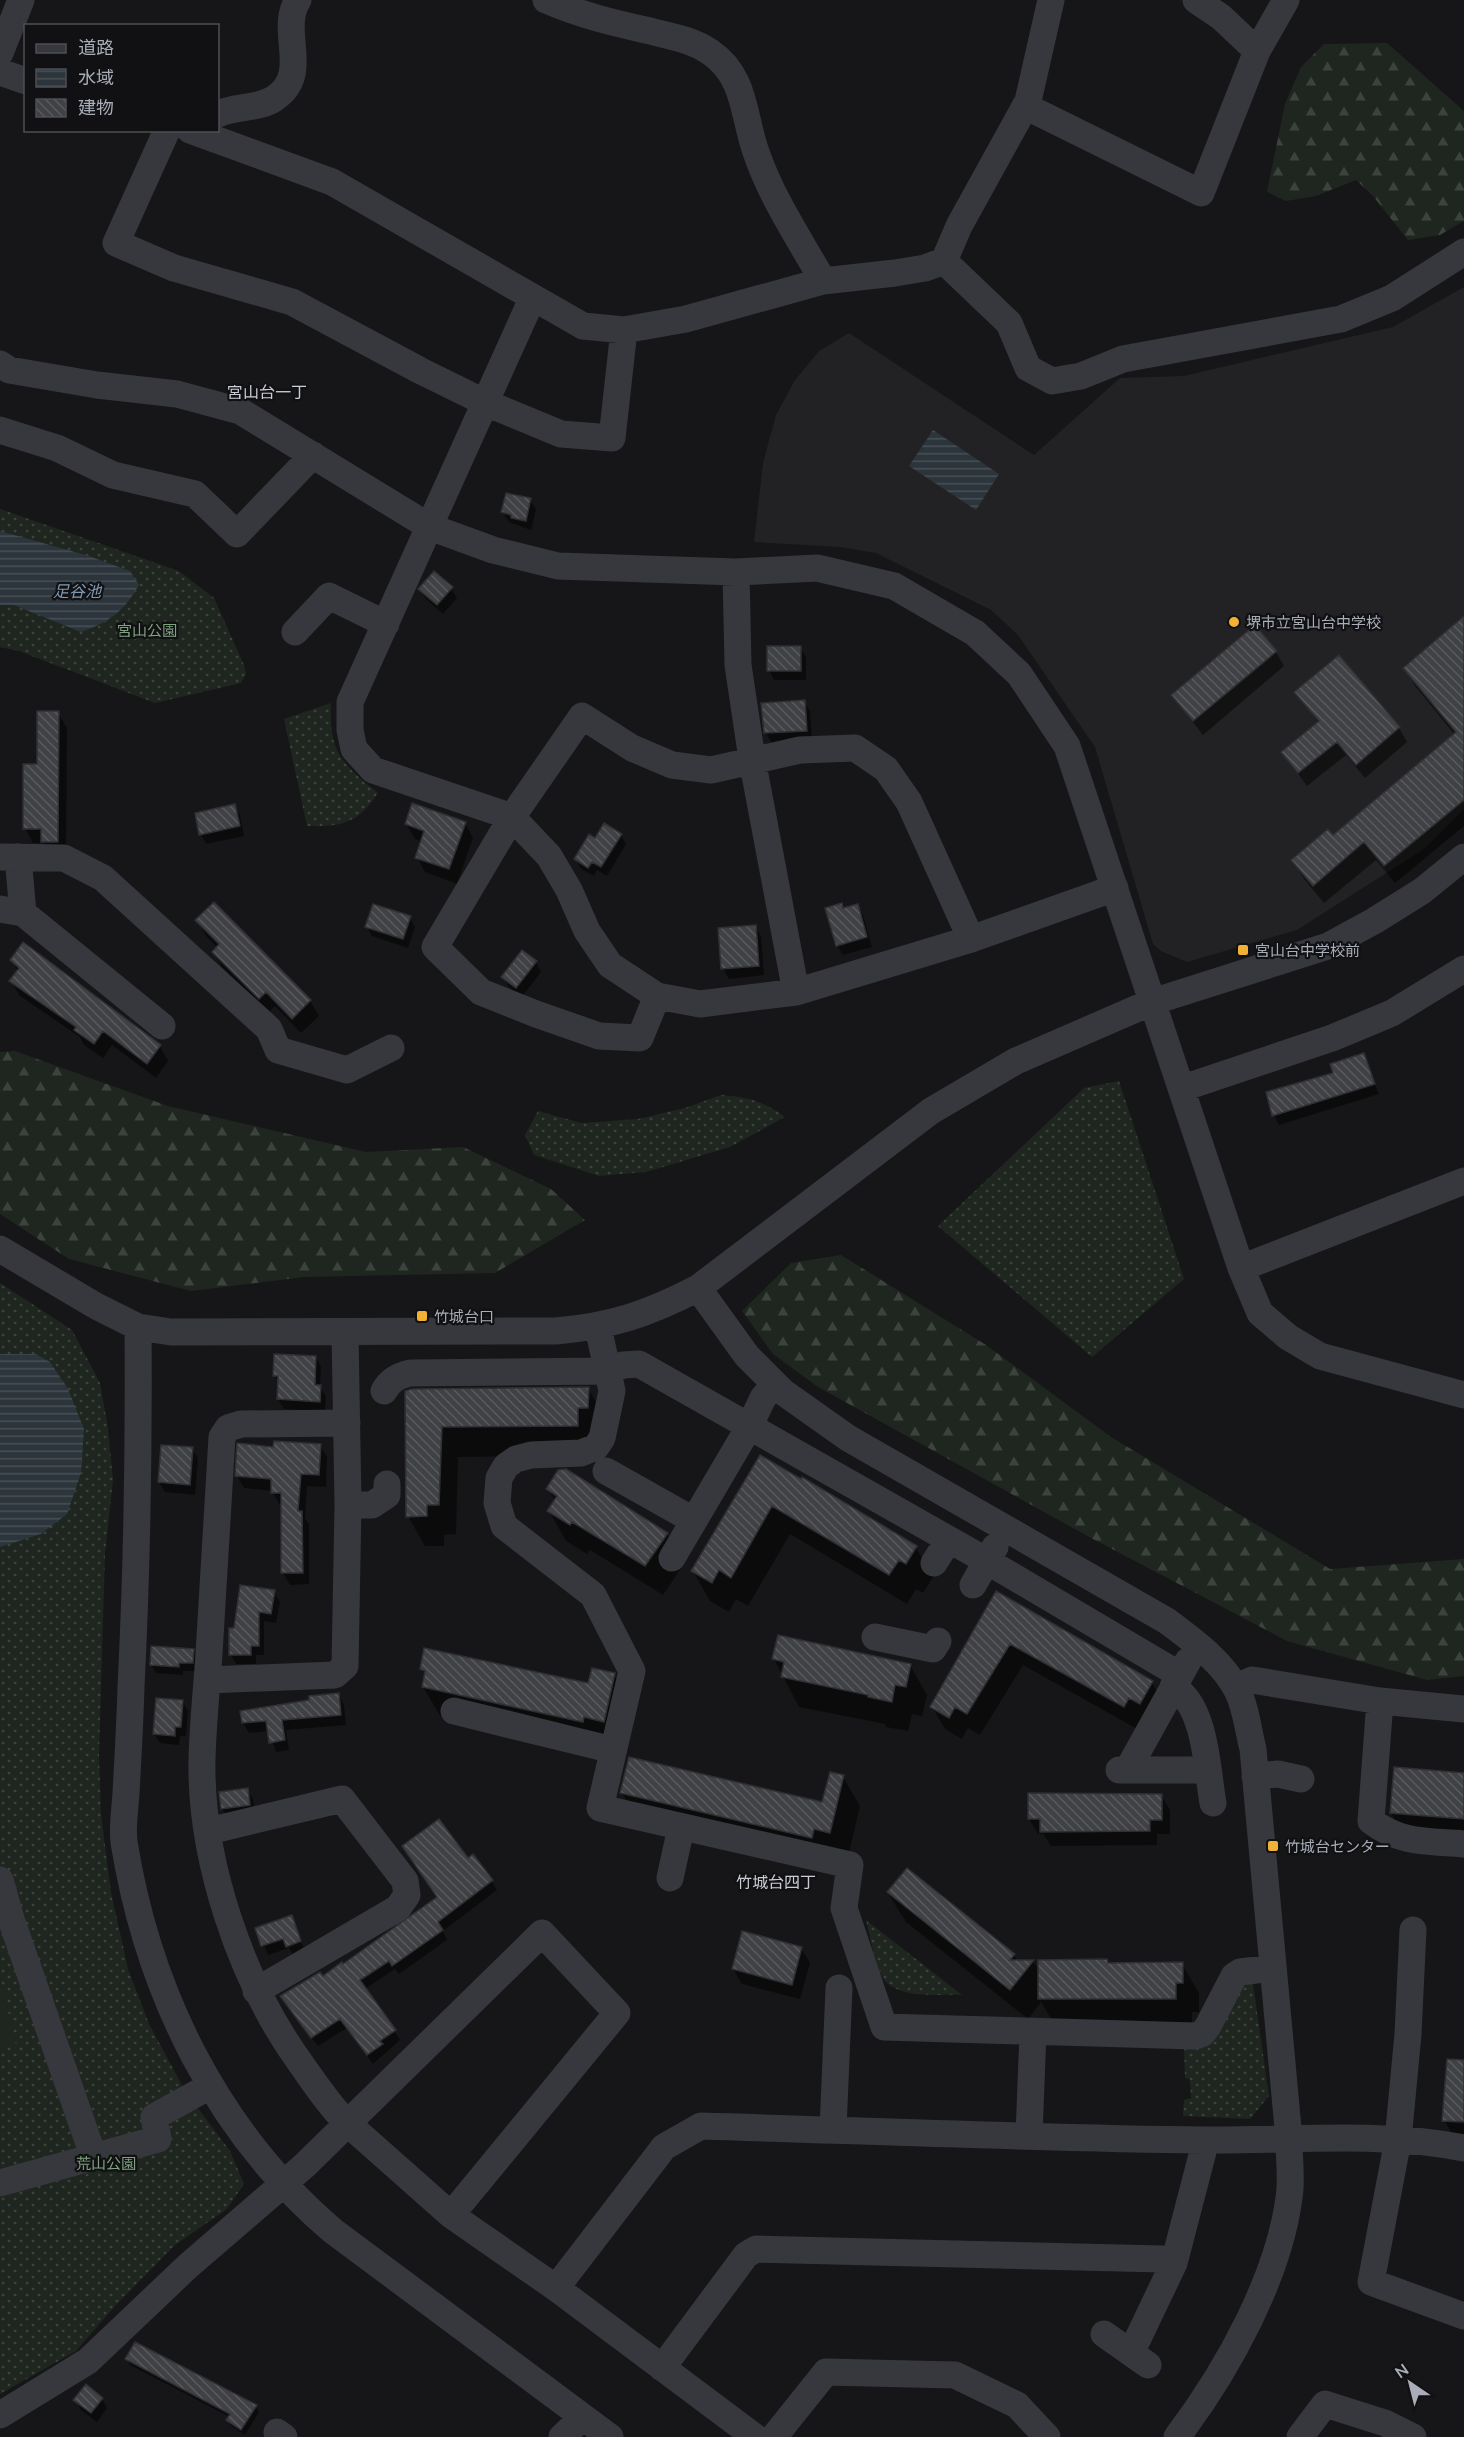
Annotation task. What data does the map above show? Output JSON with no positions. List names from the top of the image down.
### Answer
{
  "districts": ["宮山台一丁", "竹城台四丁"],
  "water": ["足谷池"],
  "parks": ["宮山公園", "荒山公園"],
  "places": {
    "other": ["堺市立宮山台中学校"],
    "transit": ["宮山台中学校前", "竹城台口", "竹城台センター"]
  },
  "legend": ["道路", "水域", "建物"],
  "north": "top left"
}
